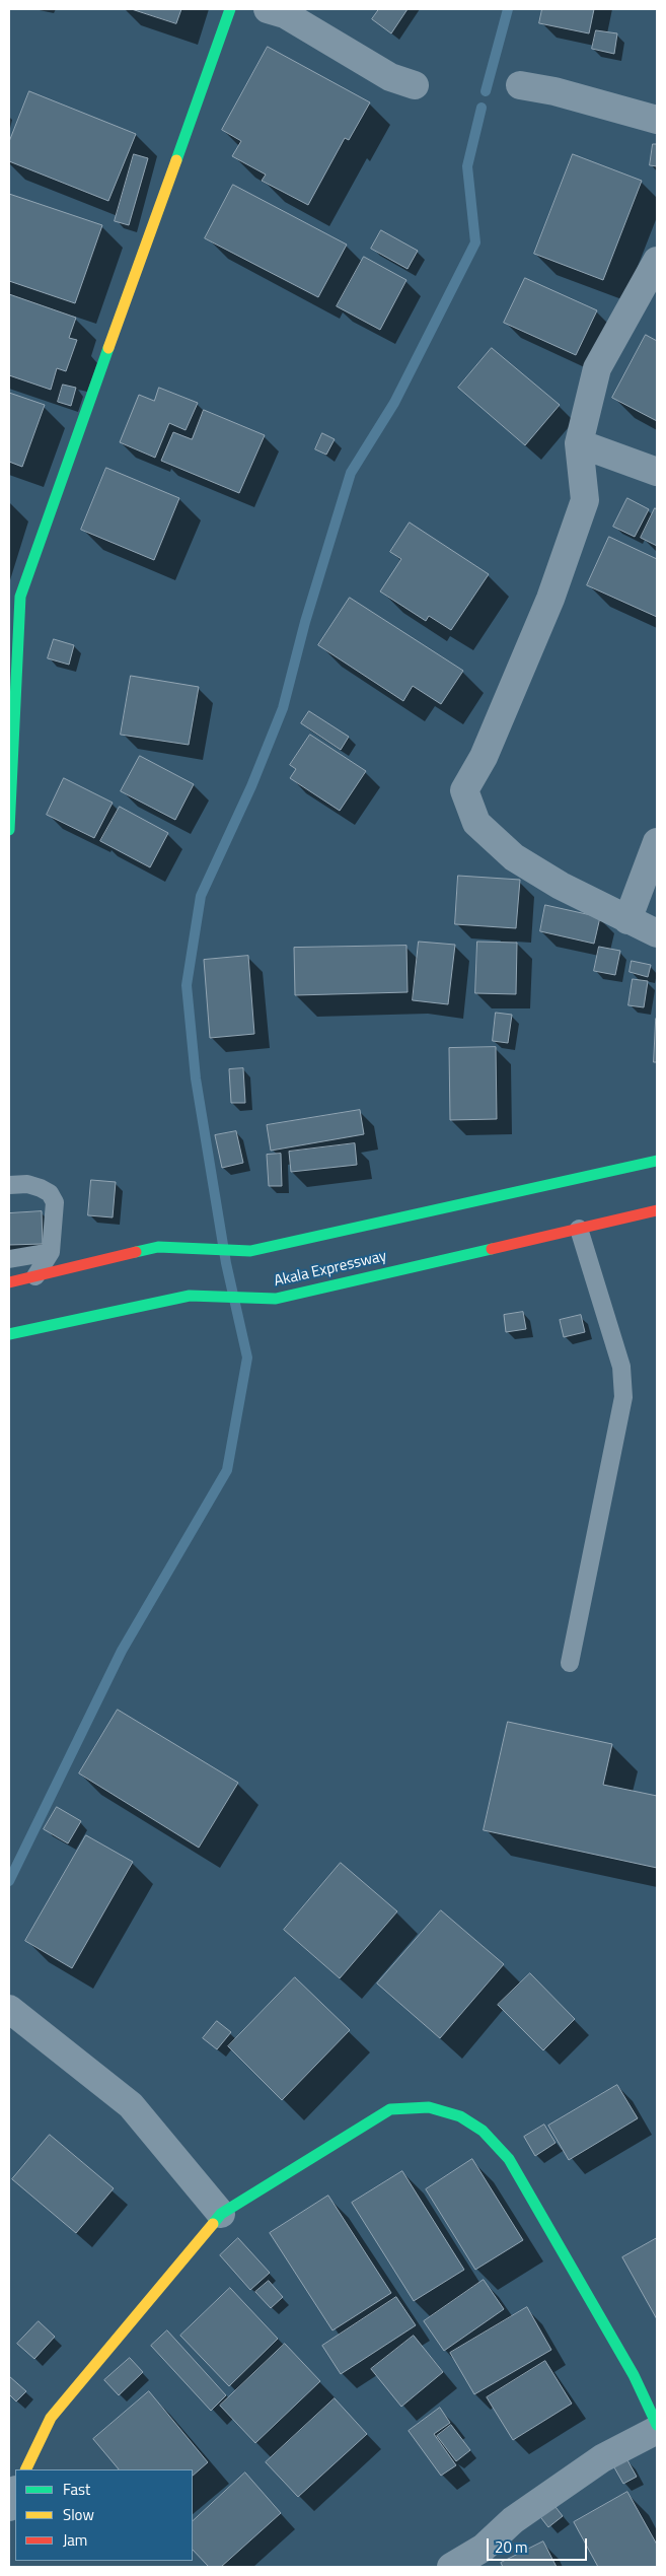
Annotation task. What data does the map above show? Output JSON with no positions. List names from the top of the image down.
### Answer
{
  "streets": {
    "street": ["Akala Expressway"]
  },
  "legend": ["Fast", "Slow", "Jam"],
  "scale_bar": "20 m"
}
